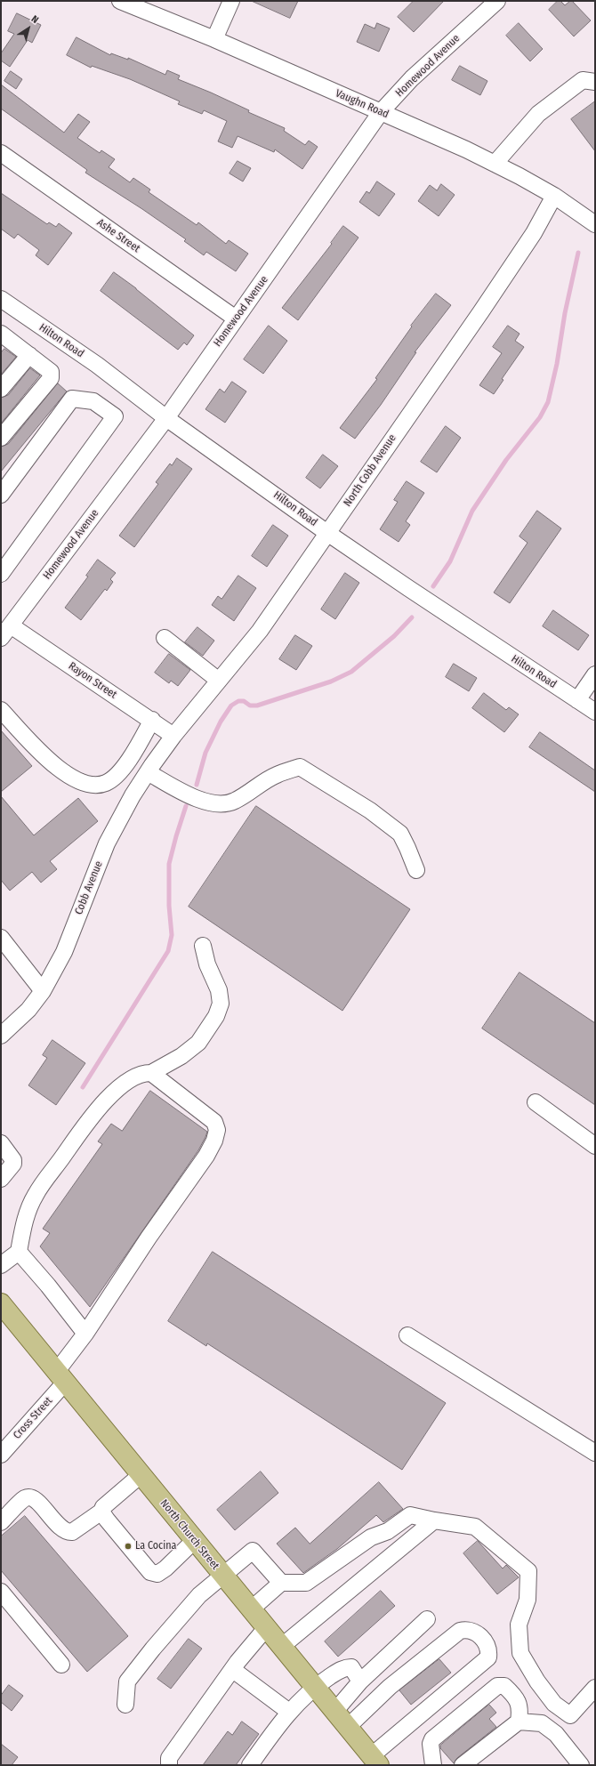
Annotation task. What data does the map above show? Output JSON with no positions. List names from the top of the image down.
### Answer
{
  "streets": {
    "main road": ["North Church Street"],
    "street": [
      "Homewood Avenue",
      "Vaughn Road",
      "Ashe Street",
      "Hilton Road",
      "North Cobb Avenue",
      "Rayon Street",
      "Cobb Avenue",
      "Cross Street"
    ]
  },
  "crossings": [
    ["Homewood Avenue", "Vaughn Road"],
    ["Homewood Avenue", "Ashe Street"],
    ["Homewood Avenue", "Hilton Road"],
    ["Homewood Avenue", "Rayon Street"],
    ["Vaughn Road", "North Cobb Avenue"],
    ["Hilton Road", "North Cobb Avenue"],
    ["North Cobb Avenue", "Rayon Street"],
    ["North Cobb Avenue", "Cobb Avenue"],
    ["Rayon Street", "Cobb Avenue"],
    ["Cross Street", "North Church Street"]
  ],
  "places": ["La Cocina"],
  "north": "top right"
}
